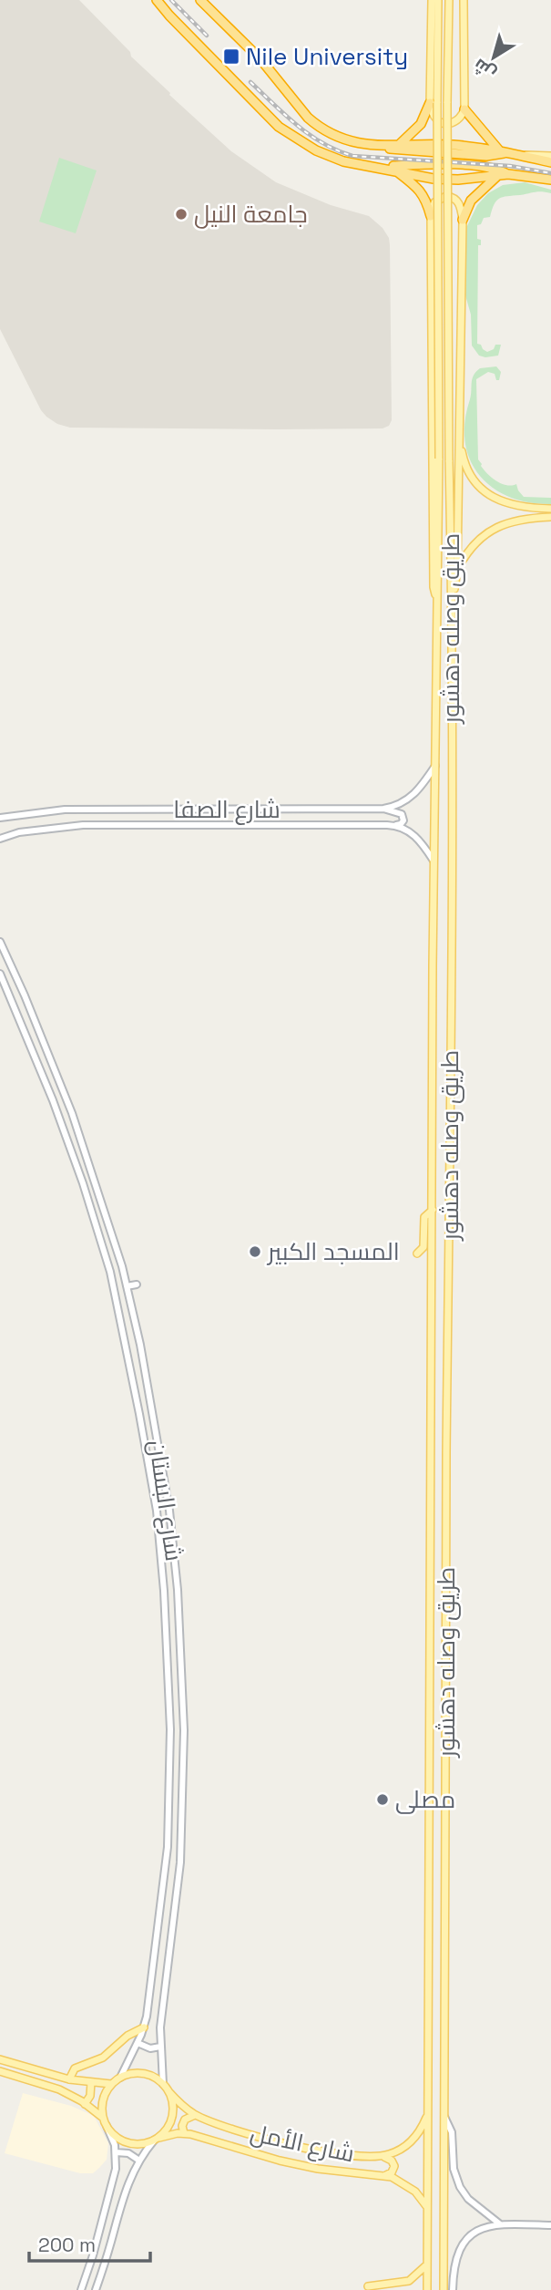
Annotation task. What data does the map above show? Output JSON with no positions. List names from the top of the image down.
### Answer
{
  "streets": {
    "main road": ["طريق وصله دهشور", "شارع الأمل"],
    "street": ["شارع الصفا", "شارع البستان"]
  },
  "crossings": [
    ["طريق وصله دهشور", "شارع الصفا"],
    ["طريق وصله دهشور", "شارع الأمل"],
    ["شارع البستان", "شارع الأمل"]
  ],
  "places": {
    "transit": ["Nile University"],
    "other": ["جامعة النيل", "المسجد الكبير", "مصلى"]
  },
  "scale_bar": "200 m",
  "north": "bottom left"
}
